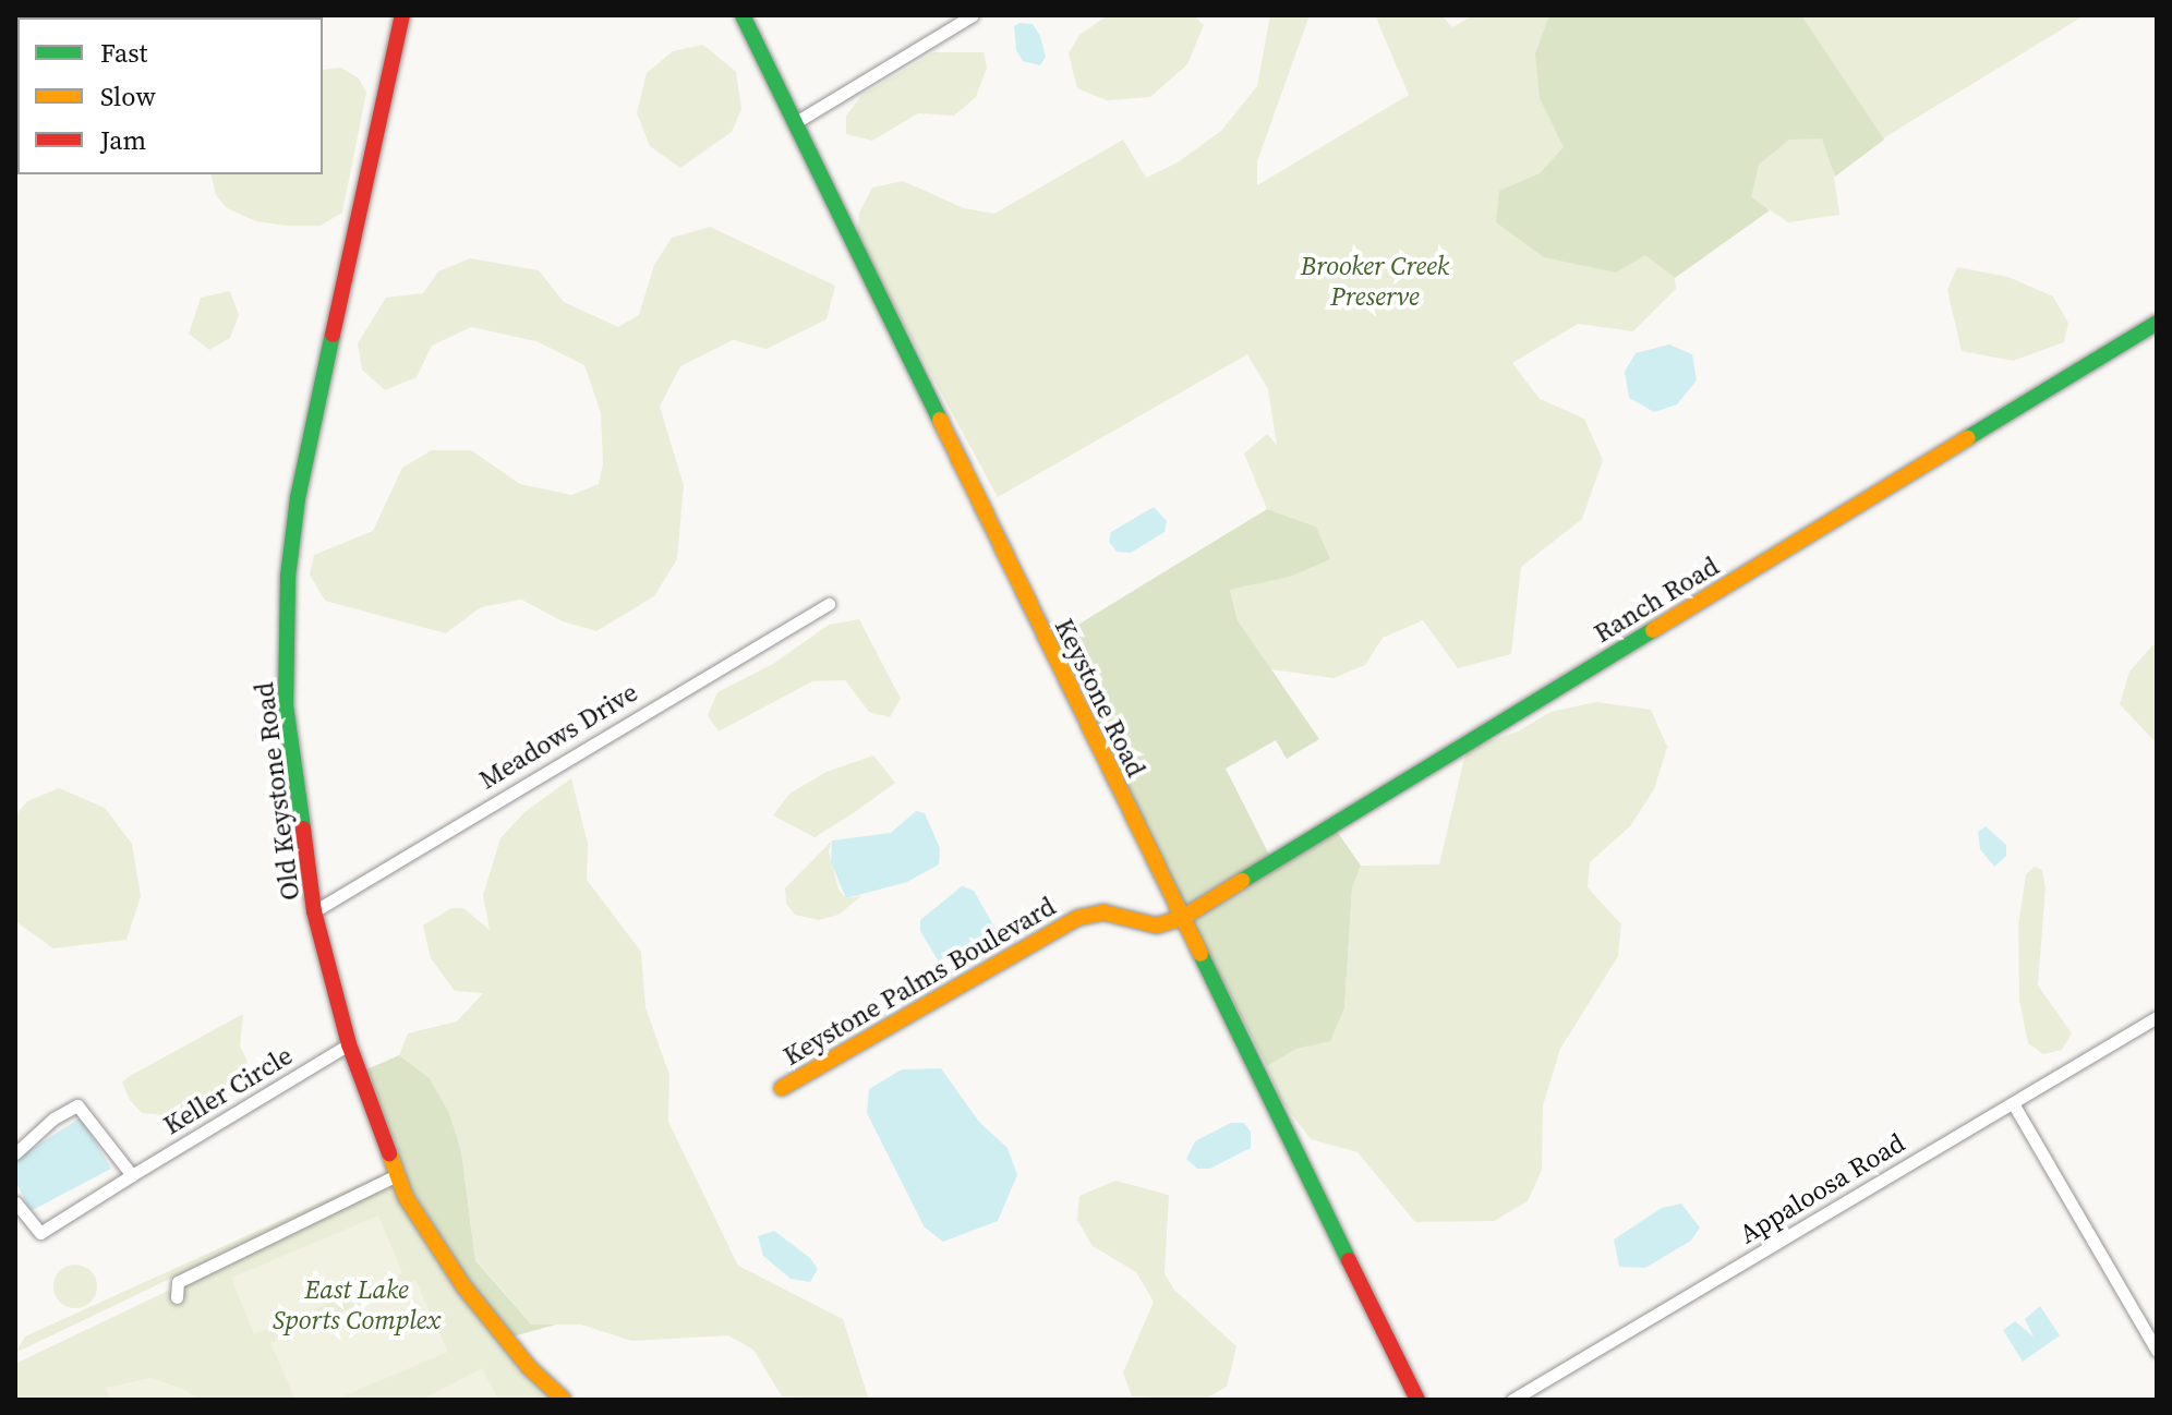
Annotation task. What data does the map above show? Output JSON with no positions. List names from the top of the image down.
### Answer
{
  "streets": {
    "street": [
      "Ranch Road",
      "Keystone Road",
      "Meadows Drive",
      "Old Keystone Road",
      "Keystone Palms Boulevard",
      "Keller Circle",
      "Appaloosa Road"
    ]
  },
  "crossings": [
    ["Ranch Road", "Keystone Road"],
    ["Ranch Road", "Keystone Palms Boulevard"],
    ["Keystone Road", "Keystone Palms Boulevard"],
    ["Meadows Drive", "Old Keystone Road"],
    ["Old Keystone Road", "Keller Circle"]
  ],
  "parks": ["Brooker Creek Preserve", "East Lake Sports Complex"],
  "legend": ["Fast", "Slow", "Jam"]
}
